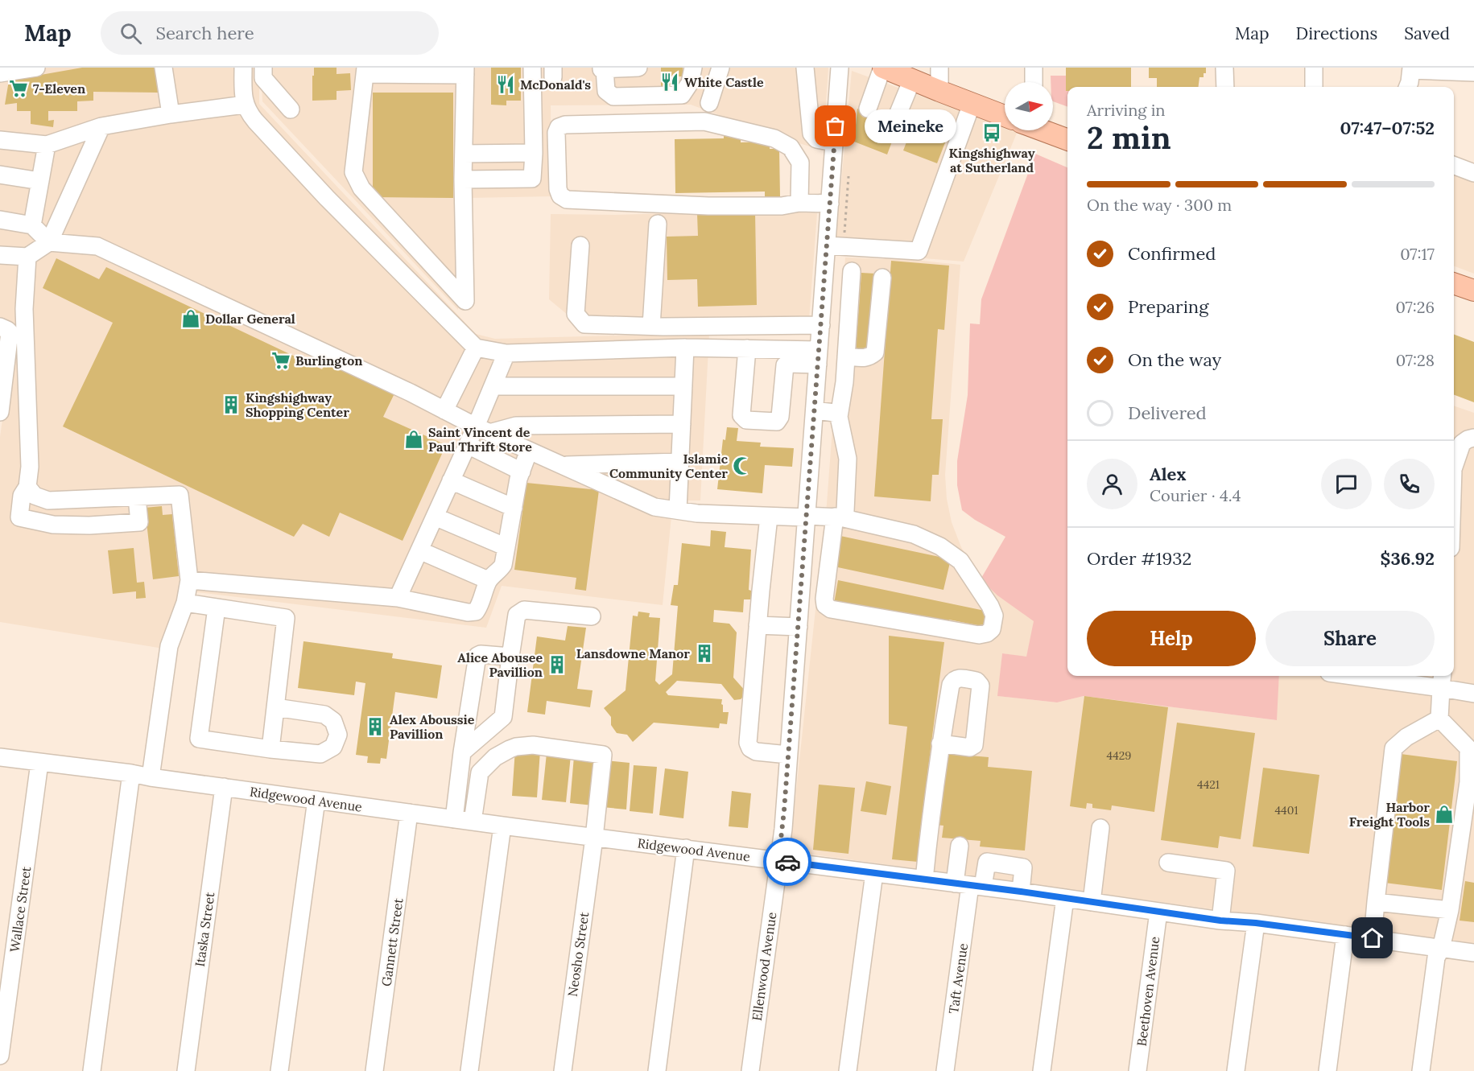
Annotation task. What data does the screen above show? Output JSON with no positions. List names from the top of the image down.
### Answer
{
  "streets": {
    "street": [
      "Ridgewood Avenue",
      "Wallace Street",
      "Itaska Street",
      "Gannett Street",
      "Neosho Street",
      "Ellenwood Avenue",
      "Taft Avenue",
      "Beethoven Avenue"
    ]
  },
  "crossings": [
    ["Ridgewood Avenue", "Wallace Street"],
    ["Ridgewood Avenue", "Itaska Street"],
    ["Ridgewood Avenue", "Gannett Street"],
    ["Ridgewood Avenue", "Neosho Street"],
    ["Ridgewood Avenue", "Ellenwood Avenue"],
    ["Ridgewood Avenue", "Taft Avenue"],
    ["Ridgewood Avenue", "Beethoven Avenue"]
  ],
  "places": {
    "restaurant": ["White Castle", "McDonald's"],
    "supermarket": ["7-Eleven", "Burlington"],
    "other": ["Meineke"],
    "bus stop": ["Kingshighway at Sutherland"],
    "shop": ["Dollar General", "Saint Vincent de Paul Thrift Store", "Harbor Freight Tools"],
    "building": [
      "Kingshighway Shopping Center",
      "Lansdowne Manor",
      "Alice Abousee Pavillion",
      "Alex Aboussie Pavillion"
    ],
    "mosque": ["Islamic Community Center"]
  },
  "house_numbers": ["4429", "4421", "4401"],
  "north": "right",
  "page": {
    "header": "Map",
    "search": "Search here",
    "nav": ["Map", "Directions", "Saved"],
    "heading": ["2 min", "Arriving in", "07:47–07:52"],
    "panel": [
      "Alex",
      "Courier · 4.4",
      "Order #1932",
      "$36.92"
    ],
    "bubble": "Meineke",
    "bar": "On the way · 300 m",
    "list": [
      ["Confirmed", "07:17"],
      ["Preparing", "07:26"],
      ["On the way", "07:28"],
      "Delivered"
    ],
    "buttons": ["Help", "Share"]
  }
}
